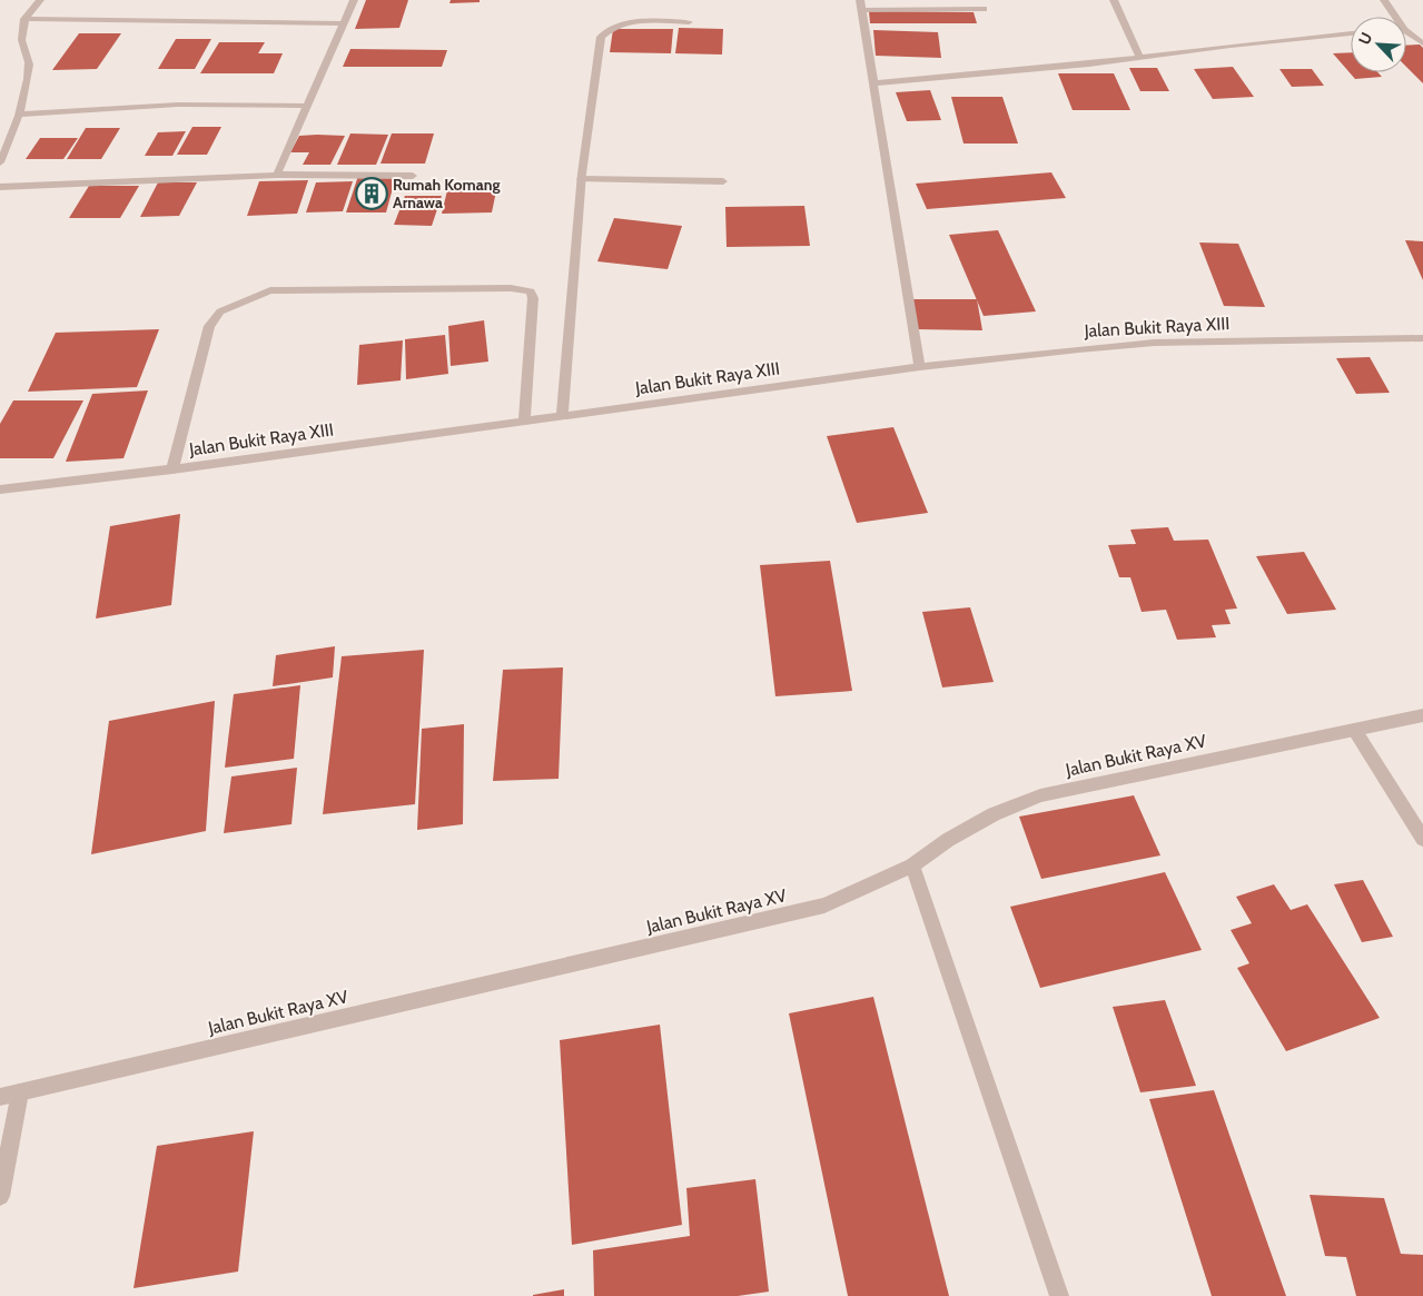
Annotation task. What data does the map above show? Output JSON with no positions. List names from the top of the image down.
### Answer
{
  "streets": {
    "street": ["Jalan Bukit Raya XIII", "Jalan Bukit Raya XV"]
  },
  "places": {
    "building": ["Rumah Komang Arnawa"]
  },
  "north": "top left"
}
